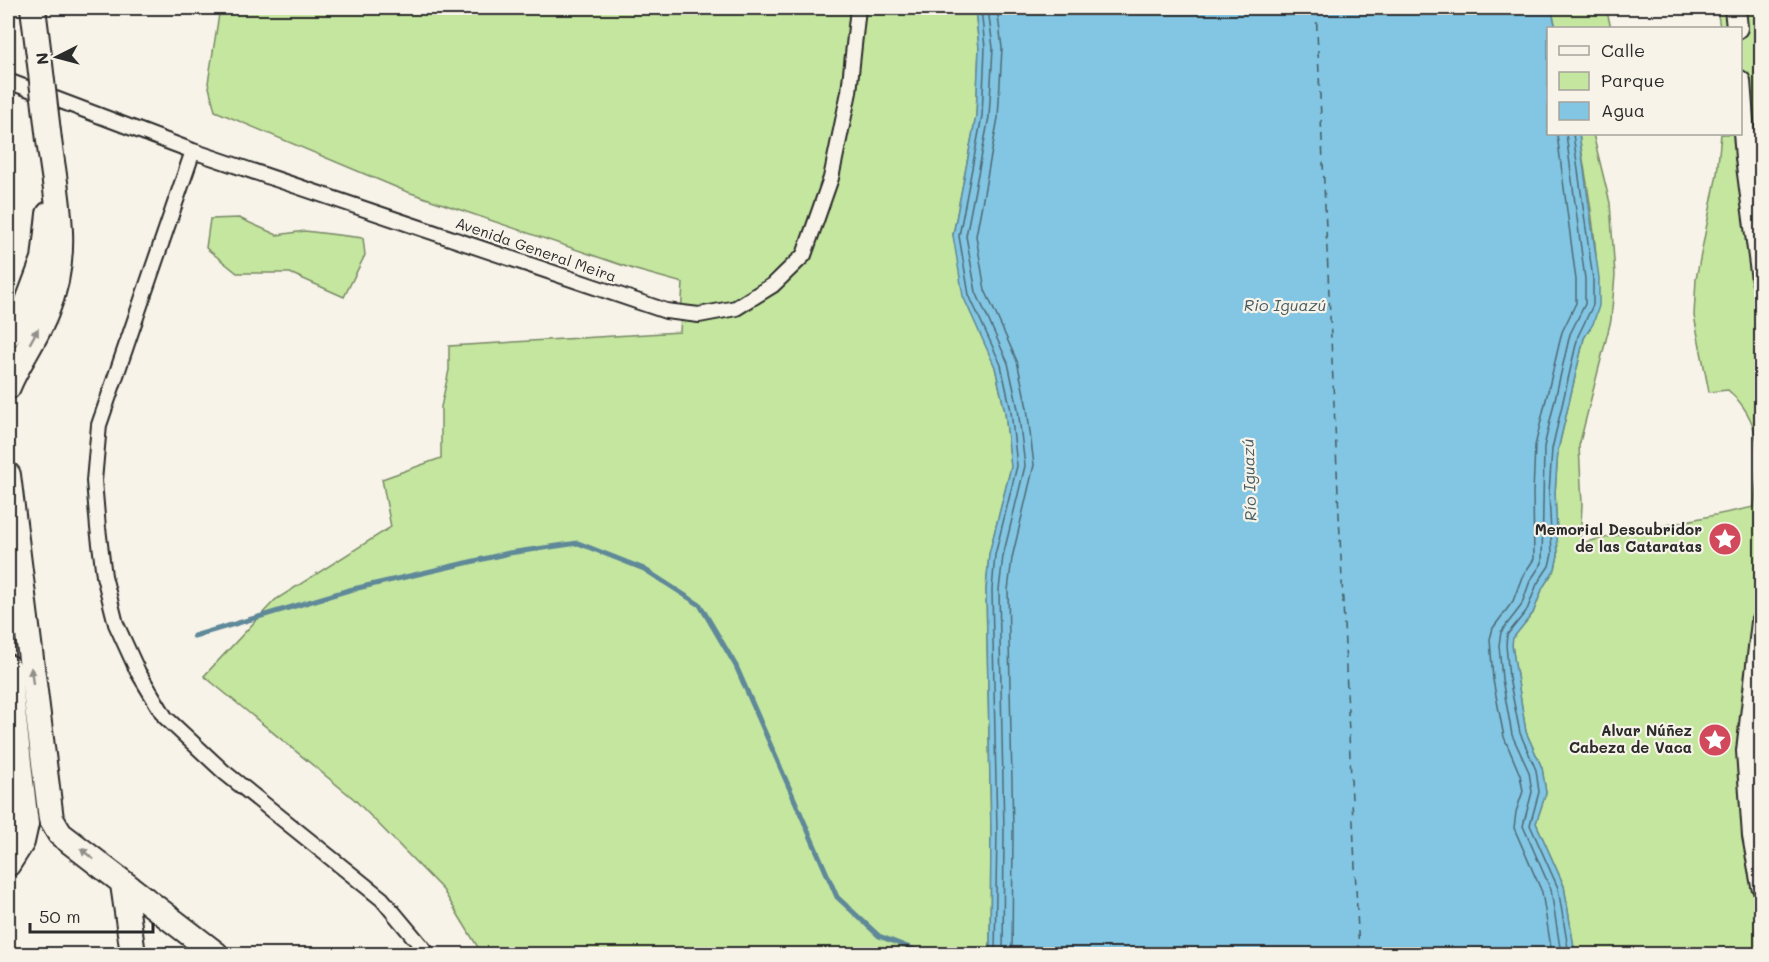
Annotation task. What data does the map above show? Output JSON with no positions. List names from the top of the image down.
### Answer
{
  "streets": {
    "street": ["Avenida General Meira"]
  },
  "water": ["Rio Iguazú", "Río Iguazú"],
  "places": {
    "place": ["Memorial Descubridor de las Cataratas", "Alvar Núñez Cabeza de Vaca"]
  },
  "legend": ["Calle", "Parque", "Agua"],
  "scale_bar": "50 m",
  "north": "left"
}
